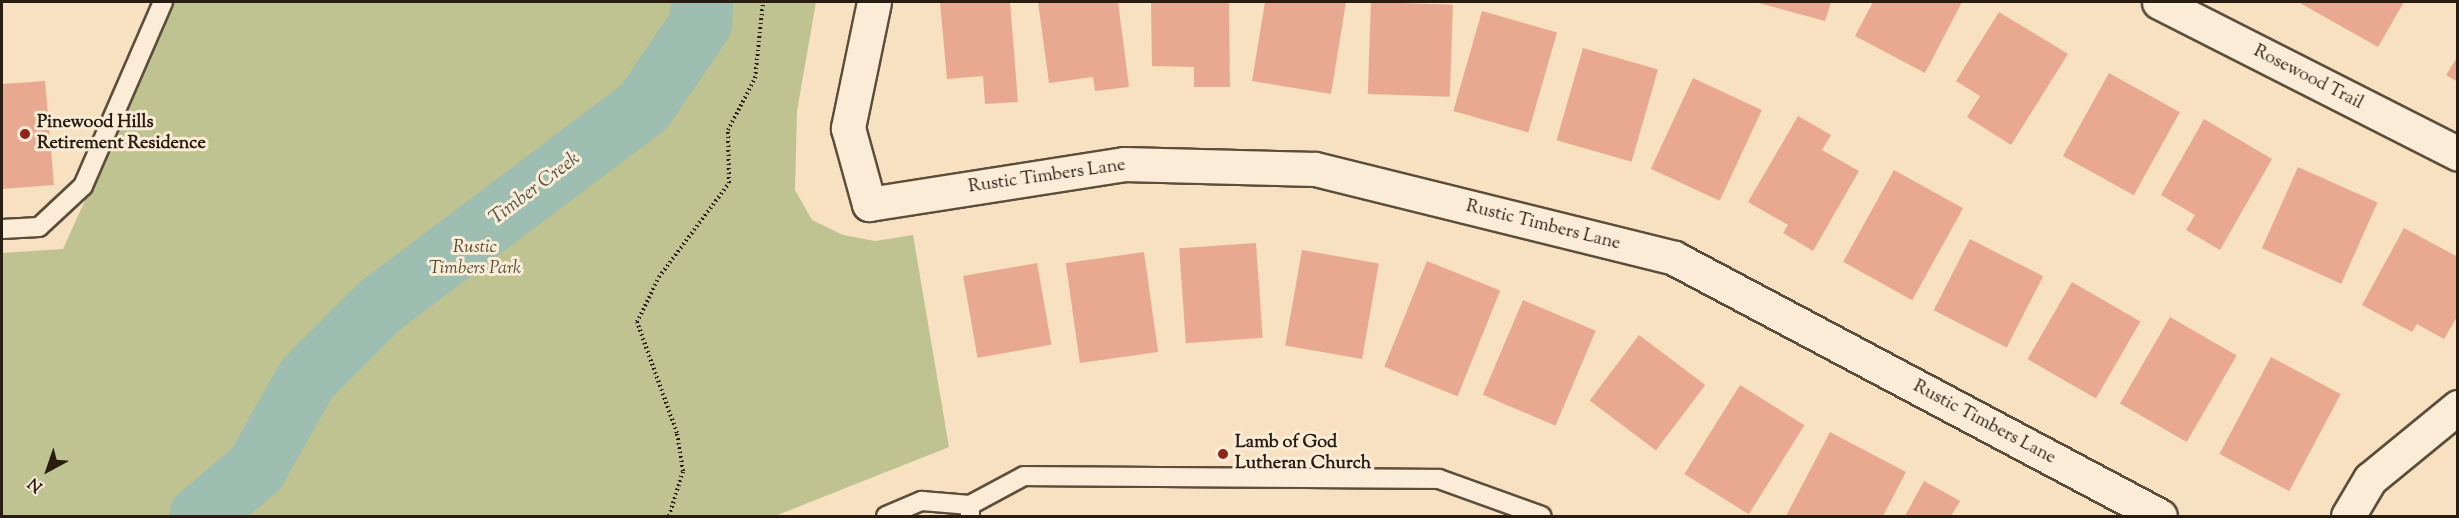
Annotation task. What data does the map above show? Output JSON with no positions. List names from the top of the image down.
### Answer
{
  "streets": {
    "street": ["Rosewood Trail", "Rustic Timbers Lane"]
  },
  "water": ["Timber Creek"],
  "parks": ["Rustic Timbers Park"],
  "places": ["Pinewood Hills Retirement Residence", "Lamb of God Lutheran Church"],
  "north": "bottom left"
}
